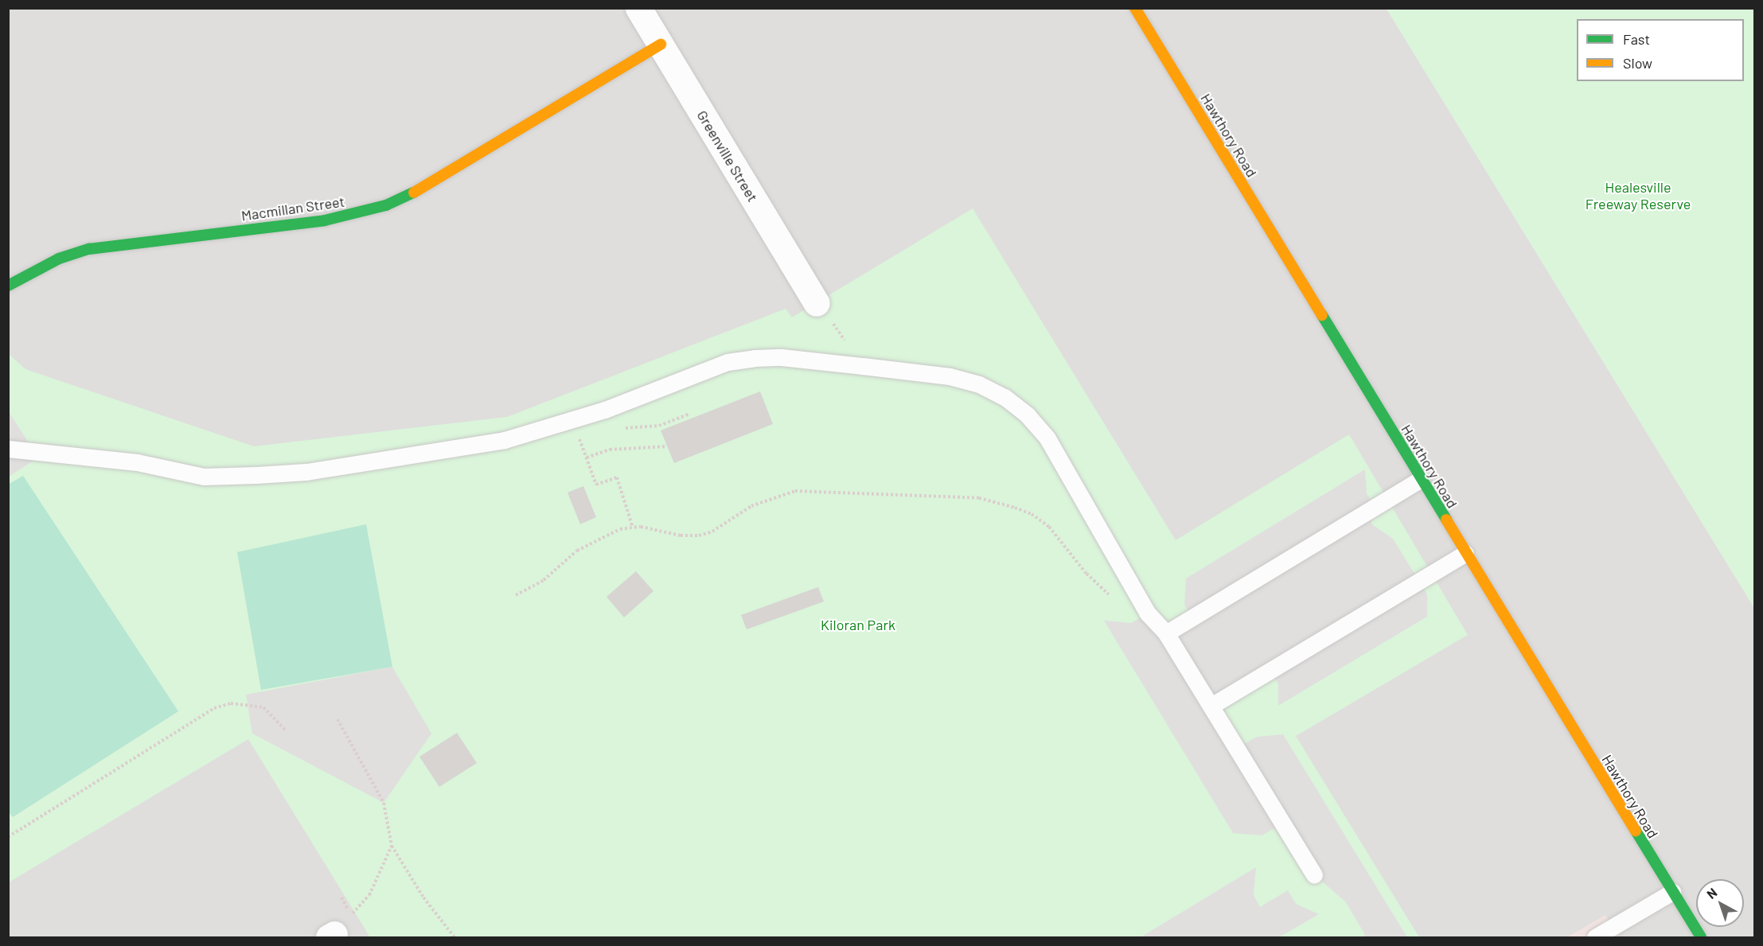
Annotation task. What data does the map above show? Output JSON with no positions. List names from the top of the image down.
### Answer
{
  "streets": {
    "main road": ["Hawthory Road", "Macmillan Street"],
    "street": ["Greenville Street"]
  },
  "crossings": [
    ["Greenville Street", "Macmillan Street"]
  ],
  "parks": ["Healesville Freeway Reserve", "Kiloran Park"],
  "legend": ["Fast", "Slow"],
  "north": "top left"
}
